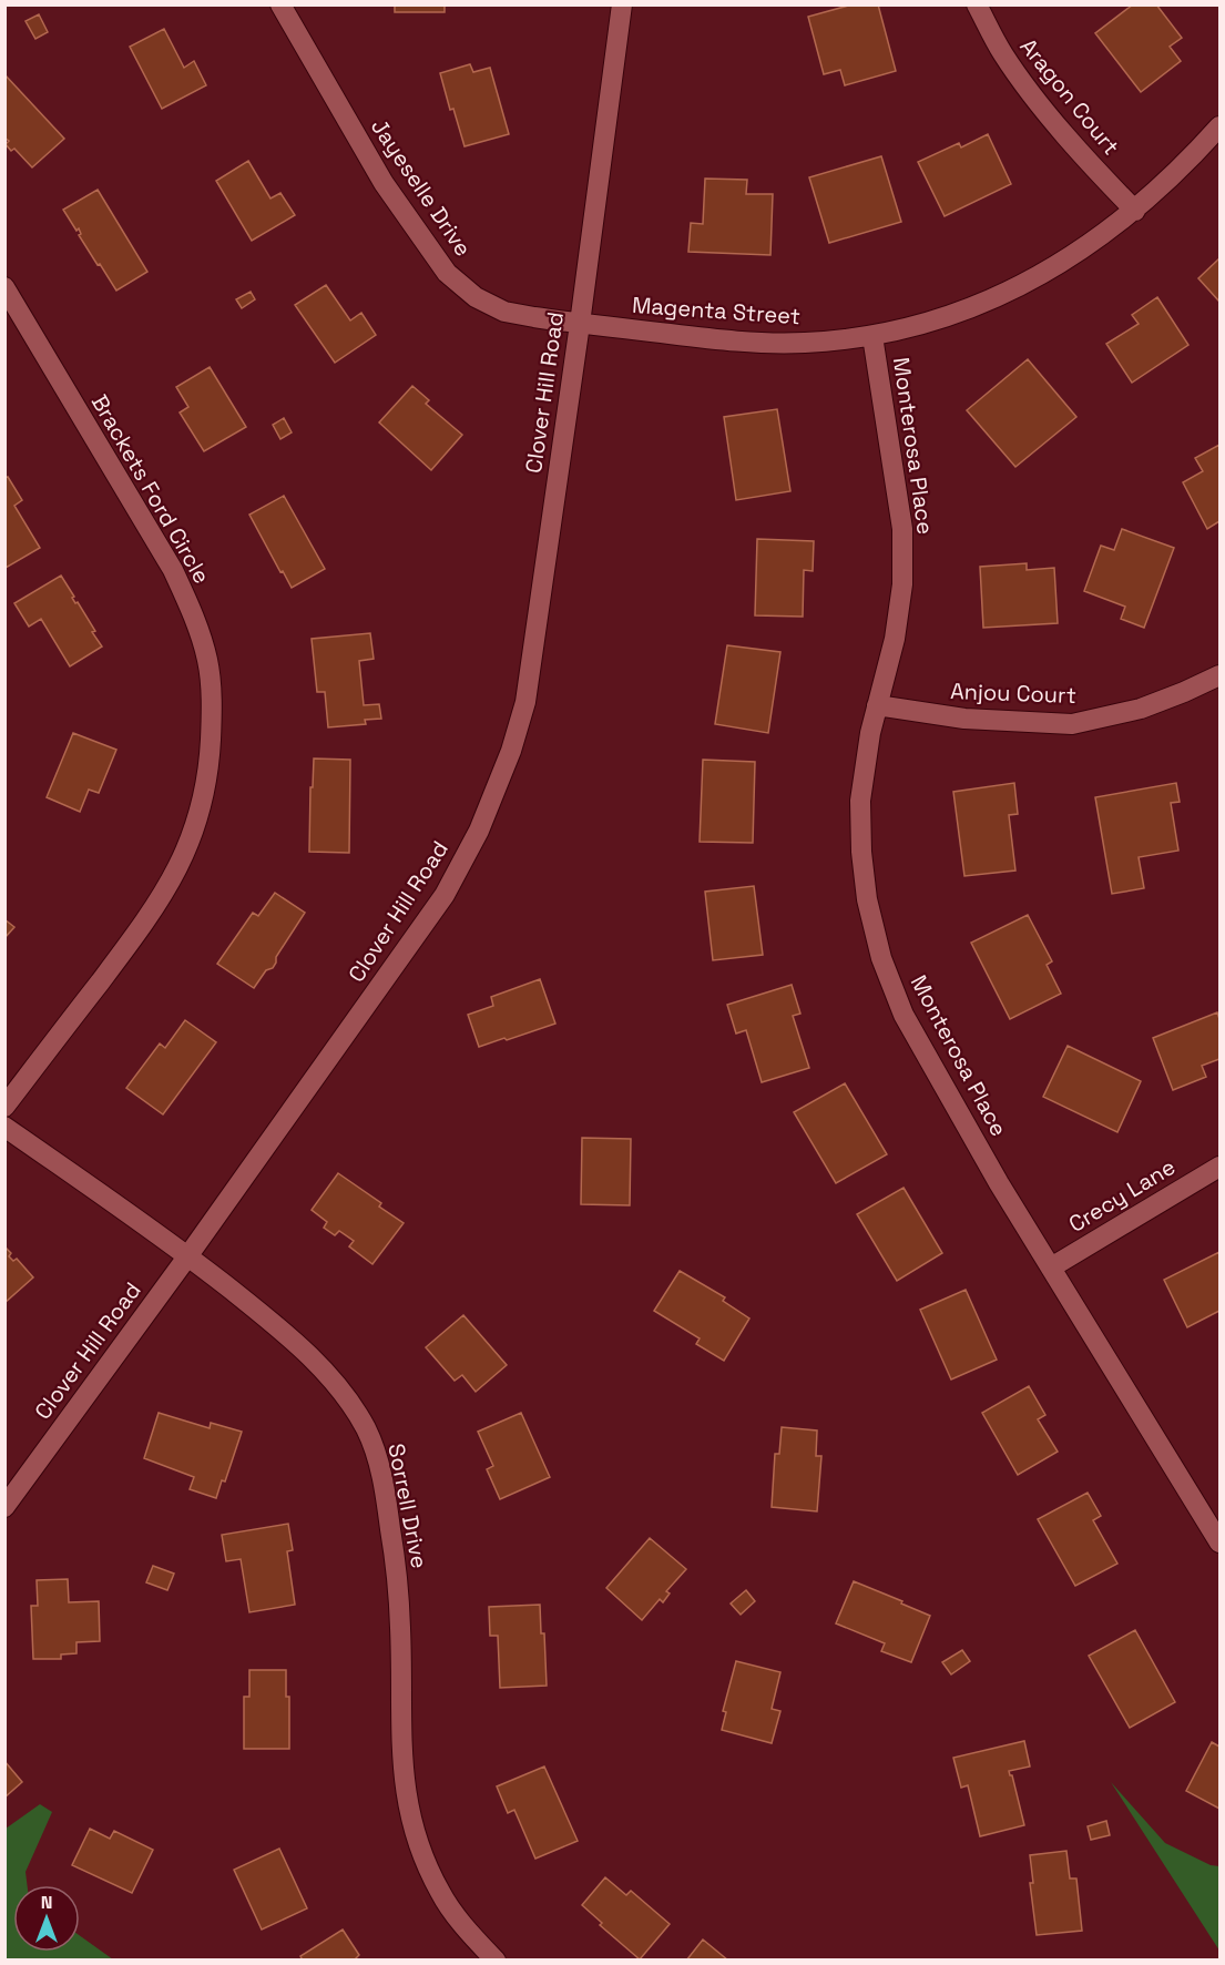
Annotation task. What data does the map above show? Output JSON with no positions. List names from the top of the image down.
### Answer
{
  "streets": {
    "street": [
      "Aragon Court",
      "Jayeselle Drive",
      "Magenta Street",
      "Clover Hill Road",
      "Monterosa Place",
      "Brackets Ford Circle",
      "Anjou Court",
      "Crecy Lane",
      "Sorrell Drive"
    ]
  },
  "crossings": [
    ["Aragon Court", "Magenta Street"],
    ["Jayeselle Drive", "Magenta Street"],
    ["Jayeselle Drive", "Clover Hill Road"],
    ["Magenta Street", "Clover Hill Road"],
    ["Magenta Street", "Monterosa Place"],
    ["Clover Hill Road", "Sorrell Drive"],
    ["Monterosa Place", "Anjou Court"],
    ["Monterosa Place", "Crecy Lane"]
  ],
  "north": "top"
}
